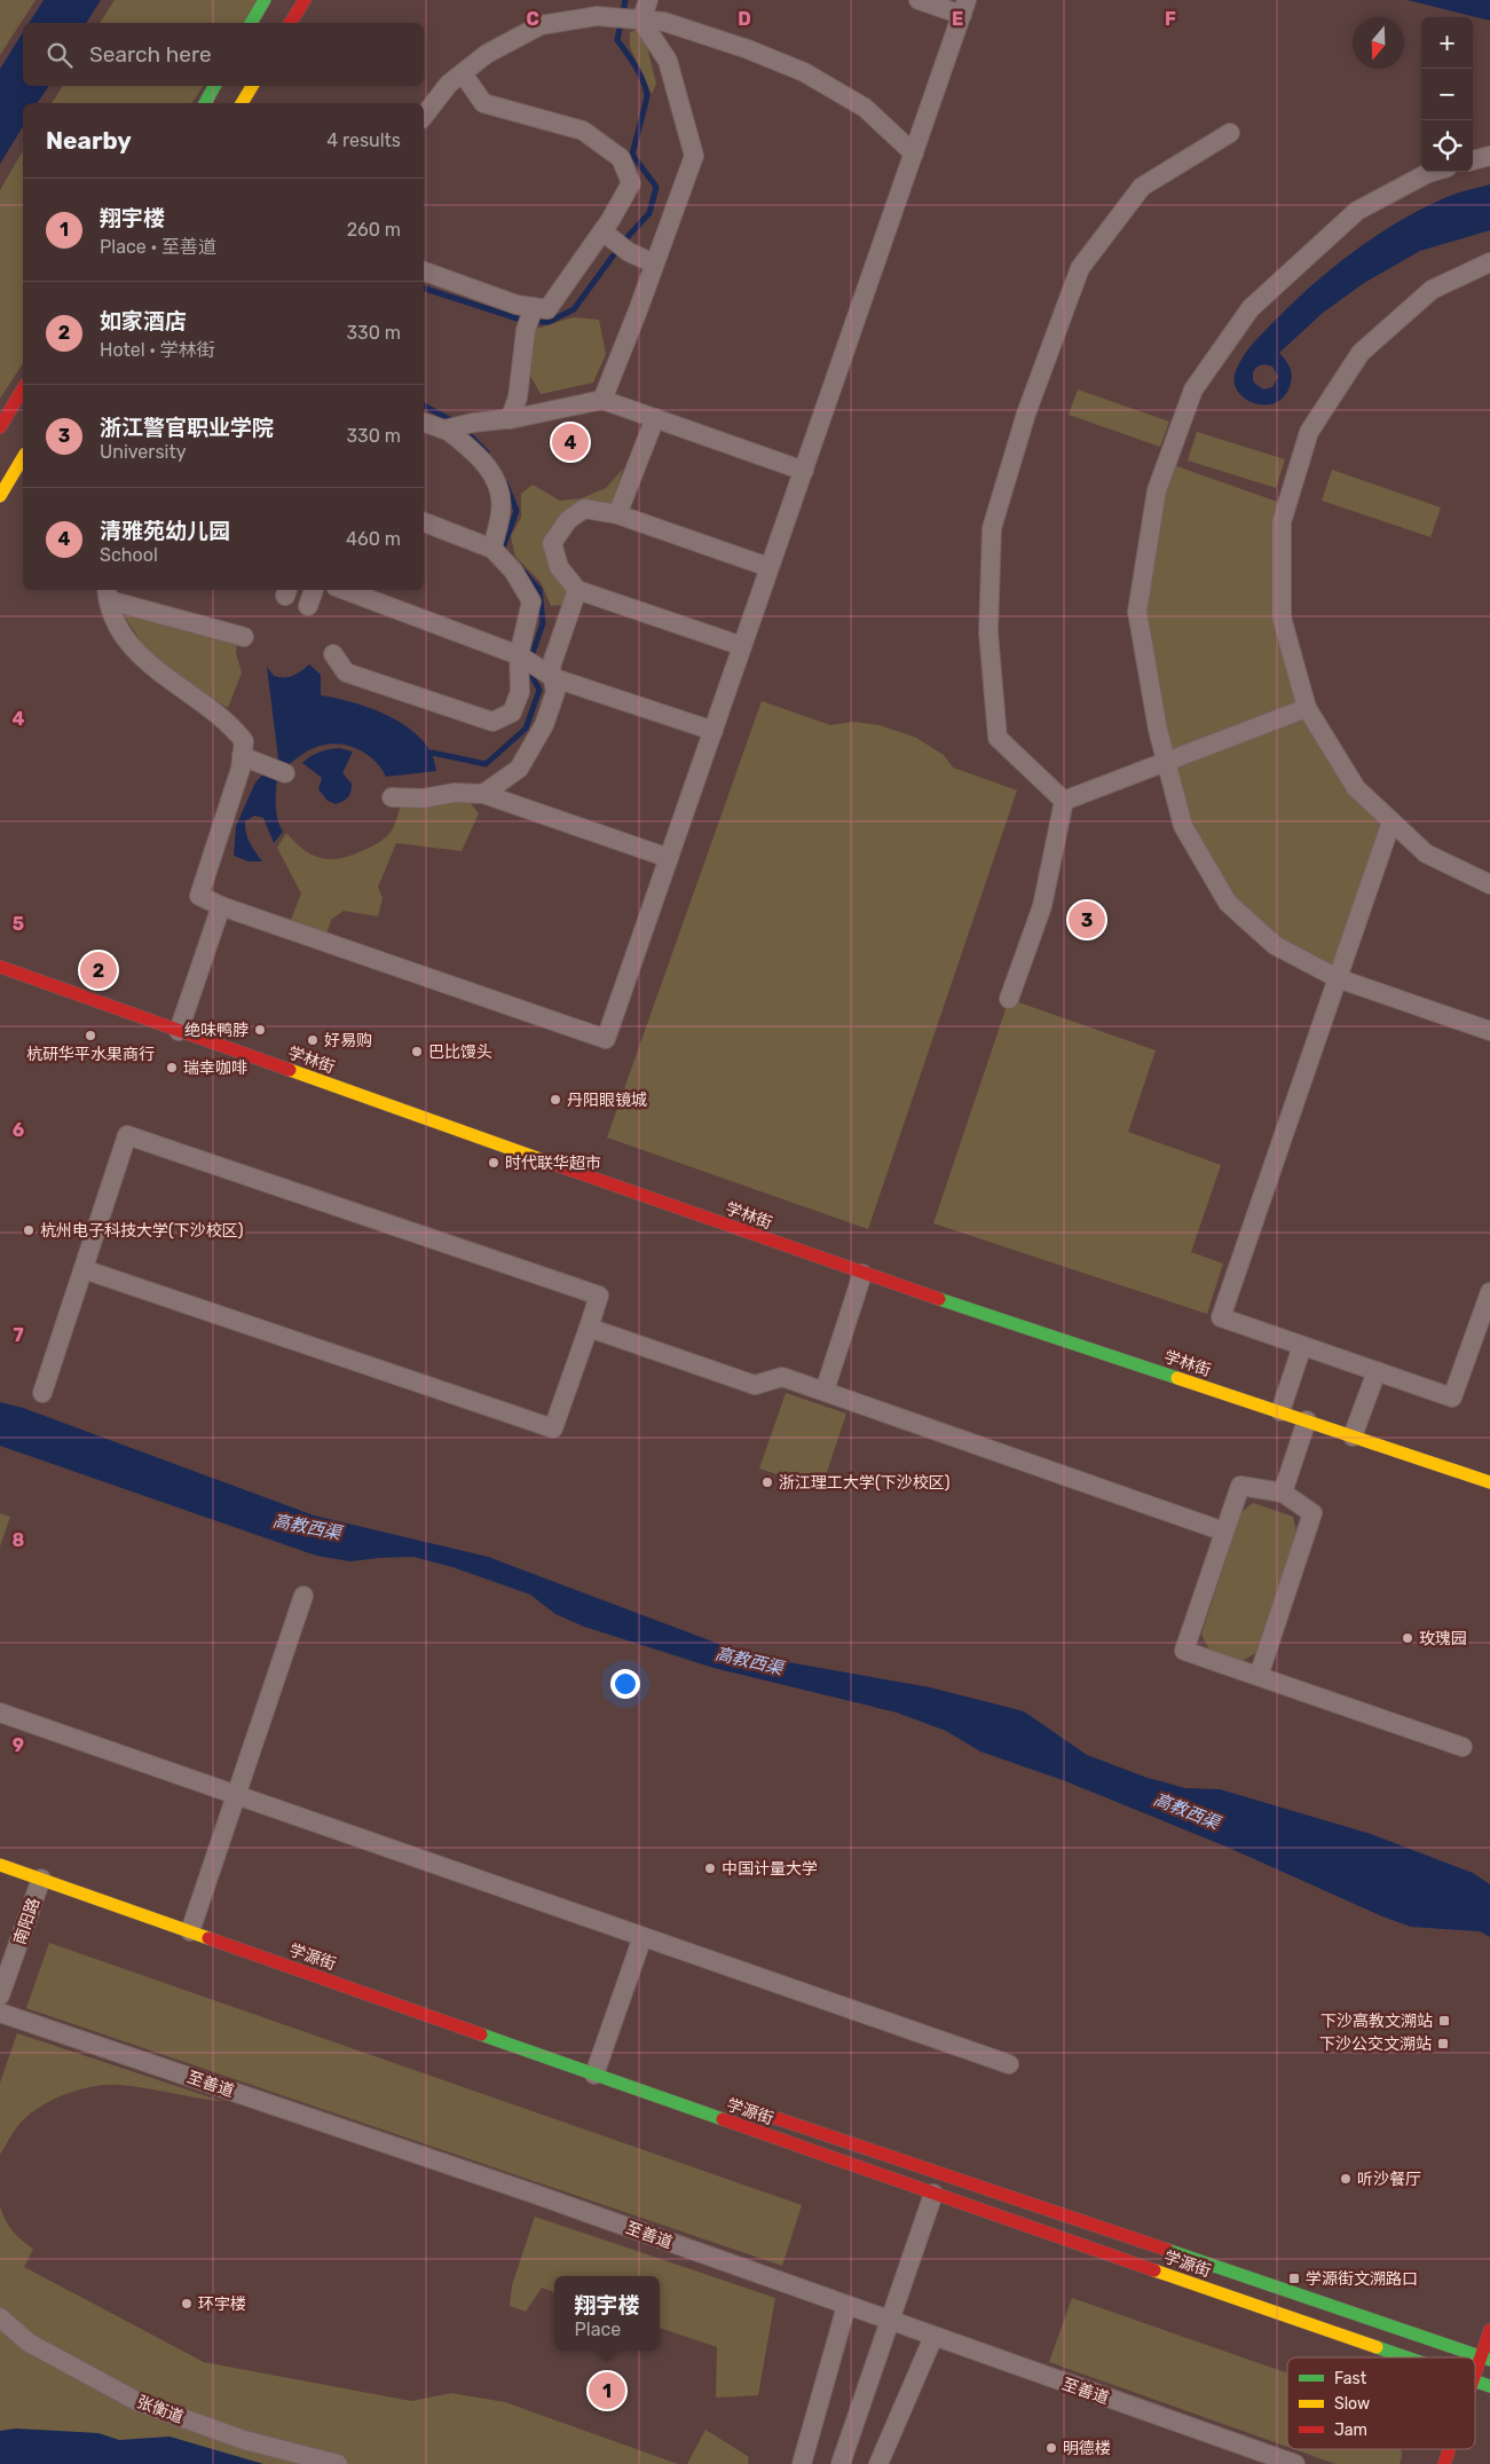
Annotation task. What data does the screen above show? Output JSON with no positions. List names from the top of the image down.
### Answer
{
  "streets": {
    "main road": ["学林街", "学源街"],
    "street": ["南阳路", "至善道", "张衡道"]
  },
  "crossings": [
    ["南阳路", "学源街"]
  ],
  "water": ["高教西渠"],
  "places": {
    "other": [
      "绝味鸭脖",
      "杭研华平水果商行",
      "好易购",
      "巴比馒头",
      "瑞幸咖啡",
      "丹阳眼镜城",
      "时代联华超市",
      "杭州电子科技大学(下沙校区)",
      "浙江理工大学(下沙校区)",
      "玫瑰园",
      "中国计量大学",
      "听沙餐厅",
      "环宇楼",
      "明德楼"
    ],
    "transit": ["下沙高教文溯站", "下沙公交文溯站", "学源街文溯路口"]
  },
  "legend": ["Fast", "Slow", "Jam"],
  "north": "bottom",
  "page": {
    "map_buttons": ["+", "−"],
    "search": "Search here",
    "heading": ["Nearby", "4 results"],
    "list": [
      {
        "mark": "1",
        "name": "翔宇楼",
        "note": "Place · 至善道",
        "value": "260 m"
      },
      {
        "mark": "2",
        "name": "如家酒店",
        "note": "Hotel · 学林街",
        "value": "330 m"
      },
      {
        "mark": "3",
        "name": "浙江警官职业学院",
        "note": "University",
        "value": "330 m"
      },
      {
        "mark": "4",
        "name": "清雅苑幼儿园",
        "note": "School",
        "value": "460 m"
      }
    ],
    "pins": [
      "4",
      "3",
      "2",
      "1"
    ],
    "popup": ["翔宇楼", "Place"]
  },
  "grid": {
    "columns": [
      "C",
      "D",
      "E",
      "F"
    ],
    "rows": [
      "4",
      "5",
      "6",
      "7",
      "8",
      "9"
    ]
  }
}
